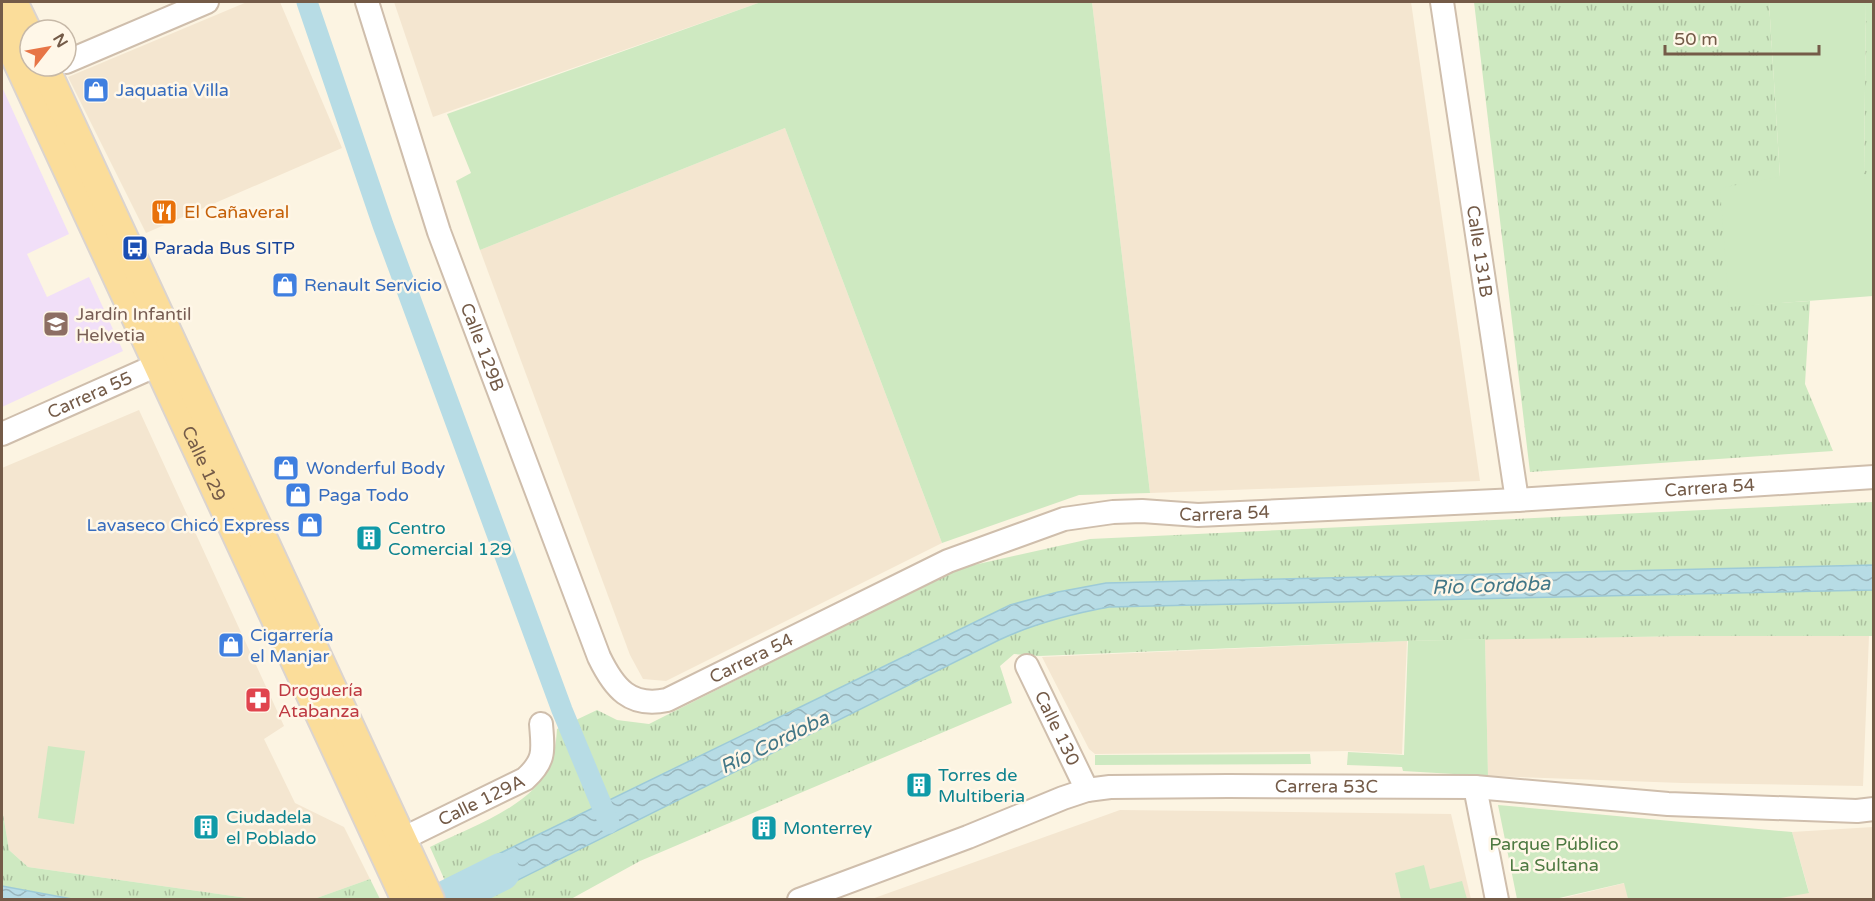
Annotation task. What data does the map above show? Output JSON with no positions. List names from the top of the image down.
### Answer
{
  "streets": {
    "main road": ["Calle 129"],
    "street": [
      "Calle 131B",
      "Calle 129B",
      "Carrera 55",
      "Carrera 54",
      "Calle 130",
      "Carrera 53C",
      "Calle 129A"
    ]
  },
  "crossings": [
    ["Calle 131B", "Carrera 54"],
    ["Calle 129B", "Carrera 54"],
    ["Carrera 55", "Calle 129"],
    ["Calle 129", "Calle 129A"],
    ["Calle 130", "Carrera 53C"]
  ],
  "water": ["Rio Cordoba", "Río Cordoba"],
  "parks": ["Parque Público La Sultana"],
  "places": {
    "shop": [
      "Jaquatia Villa",
      "Renault Servicio",
      "Wonderful Body",
      "Paga Todo",
      "Lavaseco Chicó Express",
      "Cigarrería el Manjar"
    ],
    "restaurant": ["El Cañaveral"],
    "bus stop": ["Parada Bus SITP"],
    "school or university": ["Jardín Infantil Helvetia"],
    "building": [
      "Centro Comercial 129",
      "Torres de Multiberia",
      "Ciudadela el Poblado",
      "Monterrey"
    ],
    "pharmacy": ["Droguería Atabanza"]
  },
  "scale_bar": "50 m",
  "north": "top right"
}
